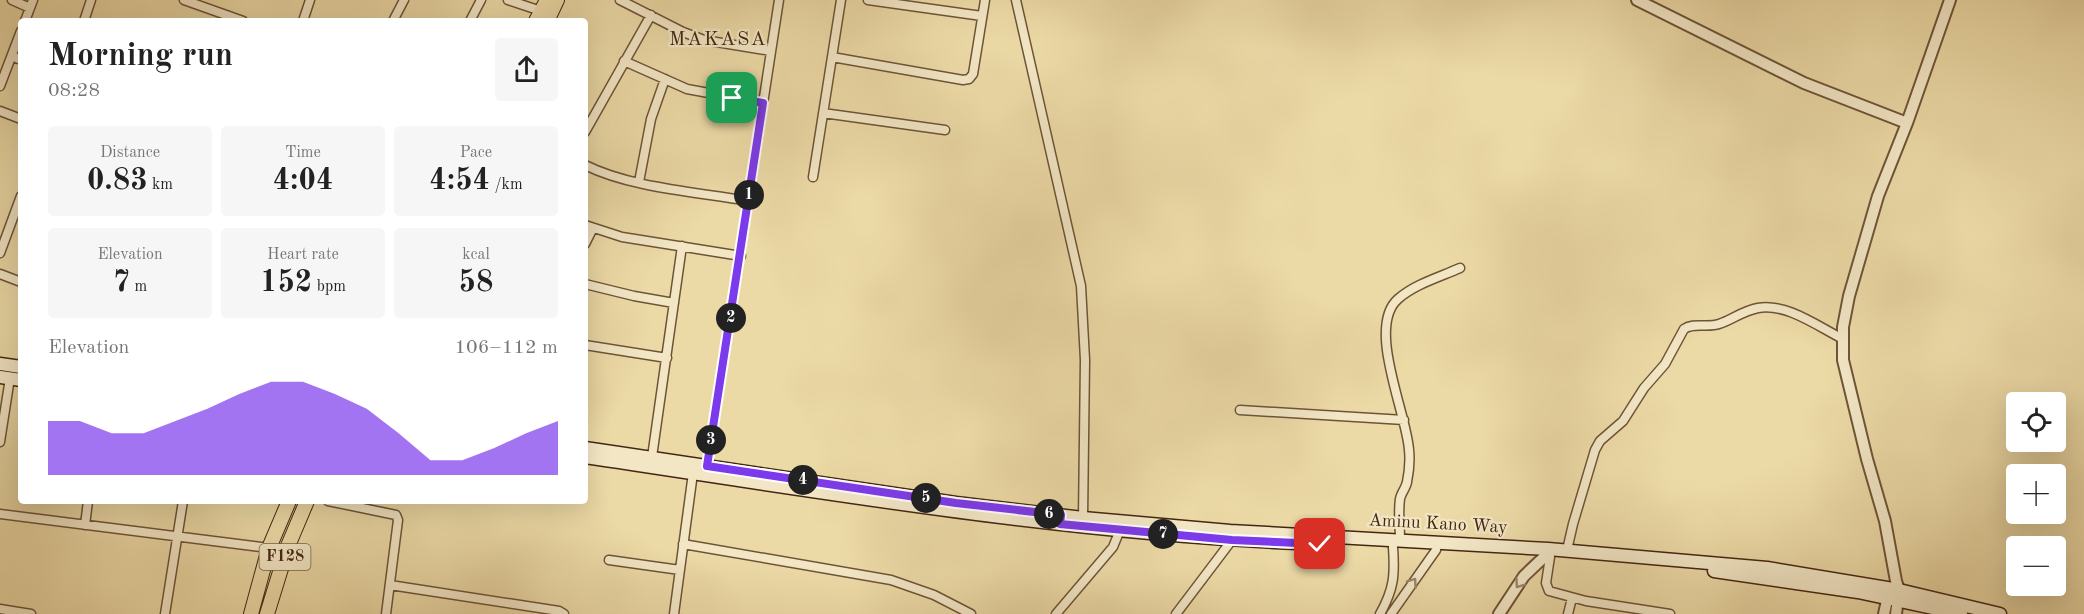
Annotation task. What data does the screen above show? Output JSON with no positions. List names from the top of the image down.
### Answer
{
  "streets": {
    "main road": ["Aminu Kano Way", "F128"]
  },
  "districts": ["MAKASA"],
  "page": {
    "heading": ["Morning run", "08:28"],
    "stats": [
      ["Distance", "0.83 km"],
      ["Time", "4:04"],
      ["Pace", "4:54 /km"],
      ["Elevation", "7 m"],
      ["Heart rate", "152 bpm"],
      ["kcal", "58"]
    ],
    "pins": [
      "1",
      "2",
      "3",
      "4",
      "5",
      "6",
      "7"
    ],
    "chart": ["Elevation", "106–112 m"],
    "map_buttons": ["+", "−"]
  }
}
